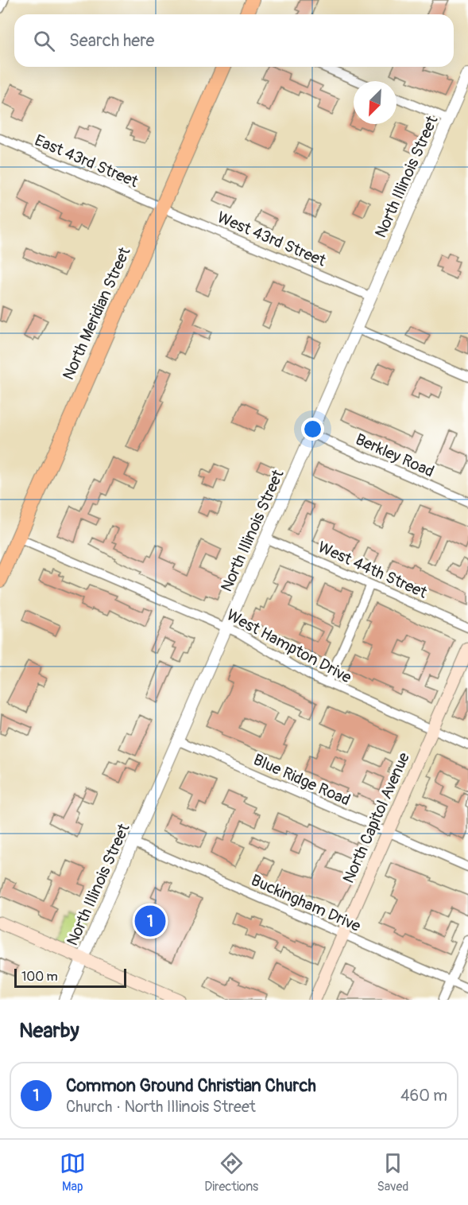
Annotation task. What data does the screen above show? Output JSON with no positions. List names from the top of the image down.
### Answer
{
  "streets": {
    "main road": ["North Meridian Street", "North Capitol Avenue"],
    "street": [
      "East 43rd Street",
      "North Illinois Street",
      "West 43rd Street",
      "Berkley Road",
      "West 44th Street",
      "West Hampton Drive",
      "Blue Ridge Road",
      "Buckingham Drive"
    ]
  },
  "crossings": [
    ["East 43rd Street", "West 43rd Street"],
    ["East 43rd Street", "North Meridian Street"],
    ["North Illinois Street", "West 43rd Street"],
    ["North Illinois Street", "Berkley Road"],
    ["North Illinois Street", "West 44th Street"],
    ["North Illinois Street", "West Hampton Drive"],
    ["North Illinois Street", "Blue Ridge Road"],
    ["North Illinois Street", "Buckingham Drive"],
    ["West 43rd Street", "North Meridian Street"],
    ["North Meridian Street", "West Hampton Drive"],
    ["West Hampton Drive", "North Capitol Avenue"],
    ["Blue Ridge Road", "North Capitol Avenue"],
    ["North Capitol Avenue", "Buckingham Drive"]
  ],
  "scale_bar": "100 m",
  "north": "bottom left",
  "page": {
    "search": "Search here",
    "pins": "1",
    "scale": "100 m",
    "heading": "Nearby",
    "list": [
      {
        "mark": "1",
        "name": "Common Ground Christian Church",
        "note": "Church · North Illinois Street",
        "value": "460 m"
      }
    ],
    "nav": ["Map", "Directions", "Saved"]
  }
}
